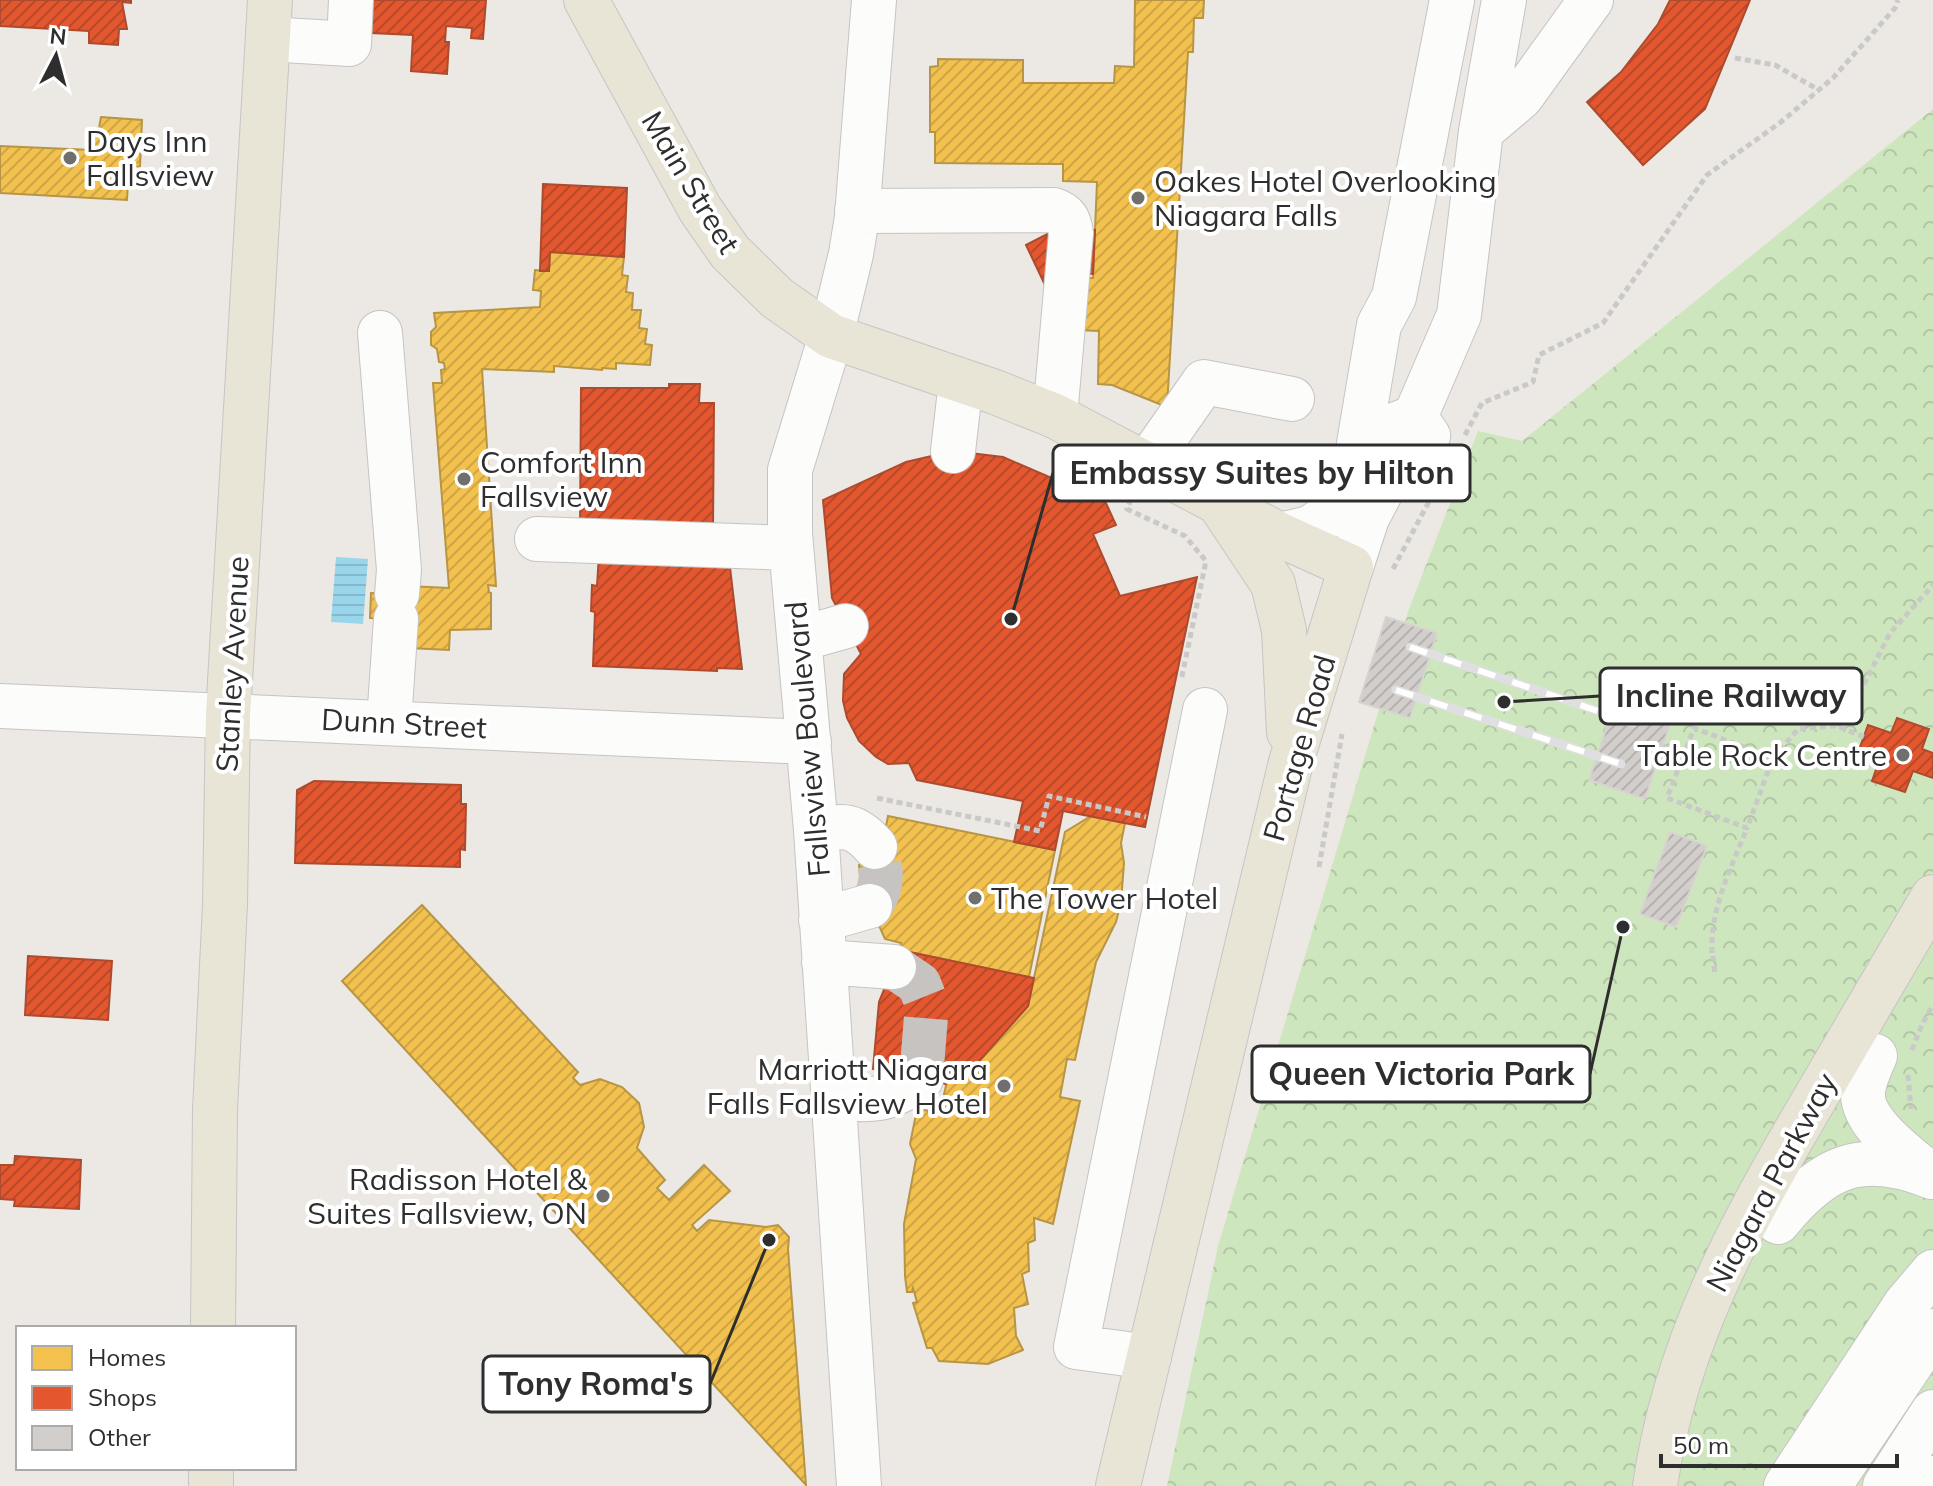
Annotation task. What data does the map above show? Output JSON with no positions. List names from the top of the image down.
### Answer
{
  "streets": {
    "main road": [
      "Main Street",
      "Stanley Avenue",
      "Portage Road",
      "Niagara Parkway"
    ],
    "street": ["Dunn Street", "Fallsview Boulevard"]
  },
  "crossings": [
    ["Main Street", "Fallsview Boulevard"],
    ["Stanley Avenue", "Dunn Street"],
    ["Dunn Street", "Fallsview Boulevard"]
  ],
  "places": [
    "Days Inn Fallsview",
    "Oakes Hotel Overlooking Niagara Falls",
    "Comfort Inn Fallsview",
    "Embassy Suites by Hilton",
    "Incline Railway",
    "Table Rock Centre",
    "The Tower Hotel",
    "Queen Victoria Park",
    "Marriott Niagara Falls Fallsview Hotel",
    "Radisson Hotel & Suites Fallsview, ON",
    "Tony Roma's"
  ],
  "legend": ["Homes", "Shops", "Other"],
  "scale_bar": "50 m",
  "north": "top"
}
